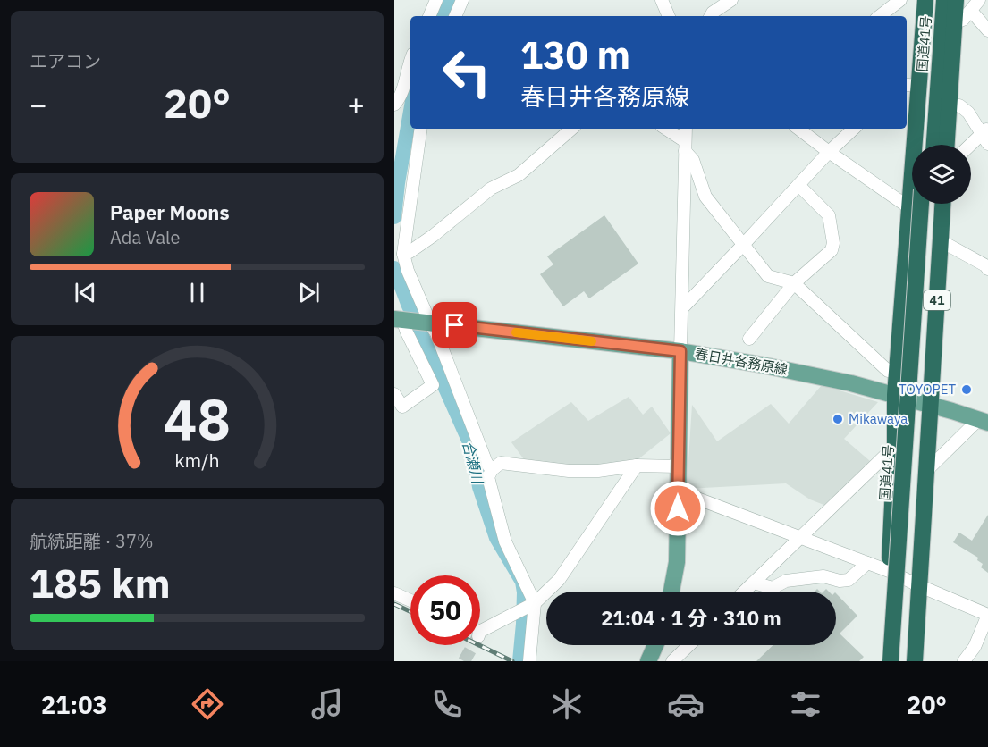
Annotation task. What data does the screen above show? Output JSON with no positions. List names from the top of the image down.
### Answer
{
  "streets": {
    "highway": ["国道41号", "41"],
    "main road": ["春日井各務原線"]
  },
  "crossings": [
    ["41", "春日井各務原線"]
  ],
  "water": ["合瀬川"],
  "places": ["TOYOPET", "Mikawaya"],
  "page": {
    "tile": [
      "エアコン",
      ["航続距離 · 37%", "185 km"]
    ],
    "turn": ["130 m", "春日井各務原線"],
    "heat": ["−", "20°", "+"],
    "song": ["Paper Moons", "Ada Vale"],
    "limit": "50",
    "trip": "21:04 · 1 分 · 310 m",
    "tabs": ["21:03", "20°"],
    "gauge": ["48", "km/h"]
  }
}
